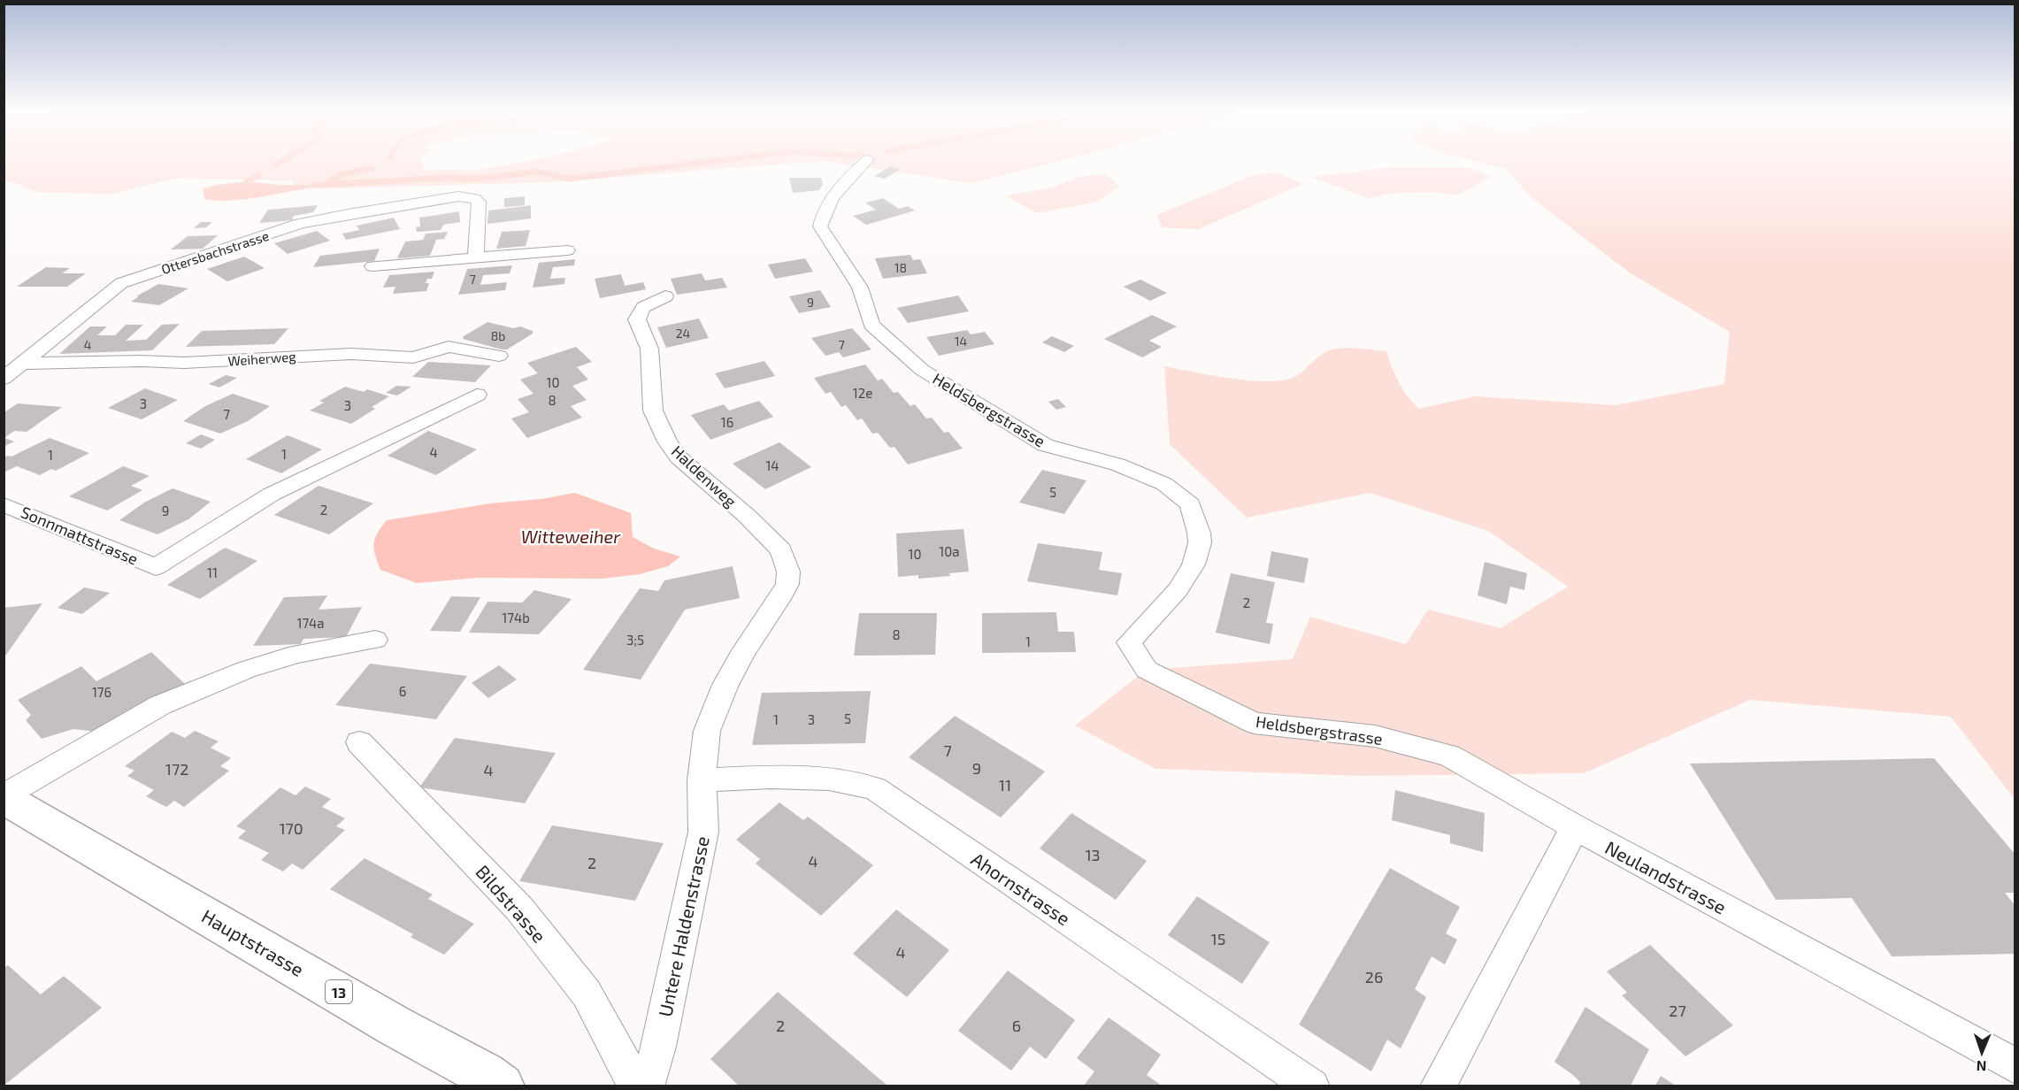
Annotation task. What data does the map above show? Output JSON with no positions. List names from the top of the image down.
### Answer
{
  "streets": {
    "main road": ["Hauptstrasse", "13"],
    "street": [
      "Ottersbachstrasse",
      "Weiherweg",
      "Heldsbergstrasse",
      "Haldenweg",
      "Sonnmattstrasse",
      "Neulandstrasse",
      "Ahornstrasse",
      "Bildstrasse",
      "Untere Haldenstrasse"
    ]
  },
  "crossings": [
    ["Ottersbachstrasse", "Weiherweg"],
    ["Heldsbergstrasse", "Neulandstrasse"],
    ["Haldenweg", "Untere Haldenstrasse"],
    ["Ahornstrasse", "Untere Haldenstrasse"]
  ],
  "water": ["Witteweiher"],
  "house_numbers": [
    "18",
    "7",
    "9",
    "24",
    "8b",
    "14",
    "4",
    "7",
    "10",
    "12e",
    "8",
    "3",
    "3",
    "7",
    "16",
    "4",
    "1",
    "1",
    "14",
    "5",
    "2",
    "9",
    "10a",
    "10",
    "11",
    "2",
    "174b",
    "174a",
    "8",
    "3;5",
    "1",
    "6",
    "176",
    "5",
    "1",
    "3",
    "7",
    "9",
    "172",
    "4",
    "11",
    "170",
    "13",
    "4",
    "2",
    "15",
    "4",
    "26",
    "27",
    "2",
    "6"
  ],
  "north": "bottom"
}
